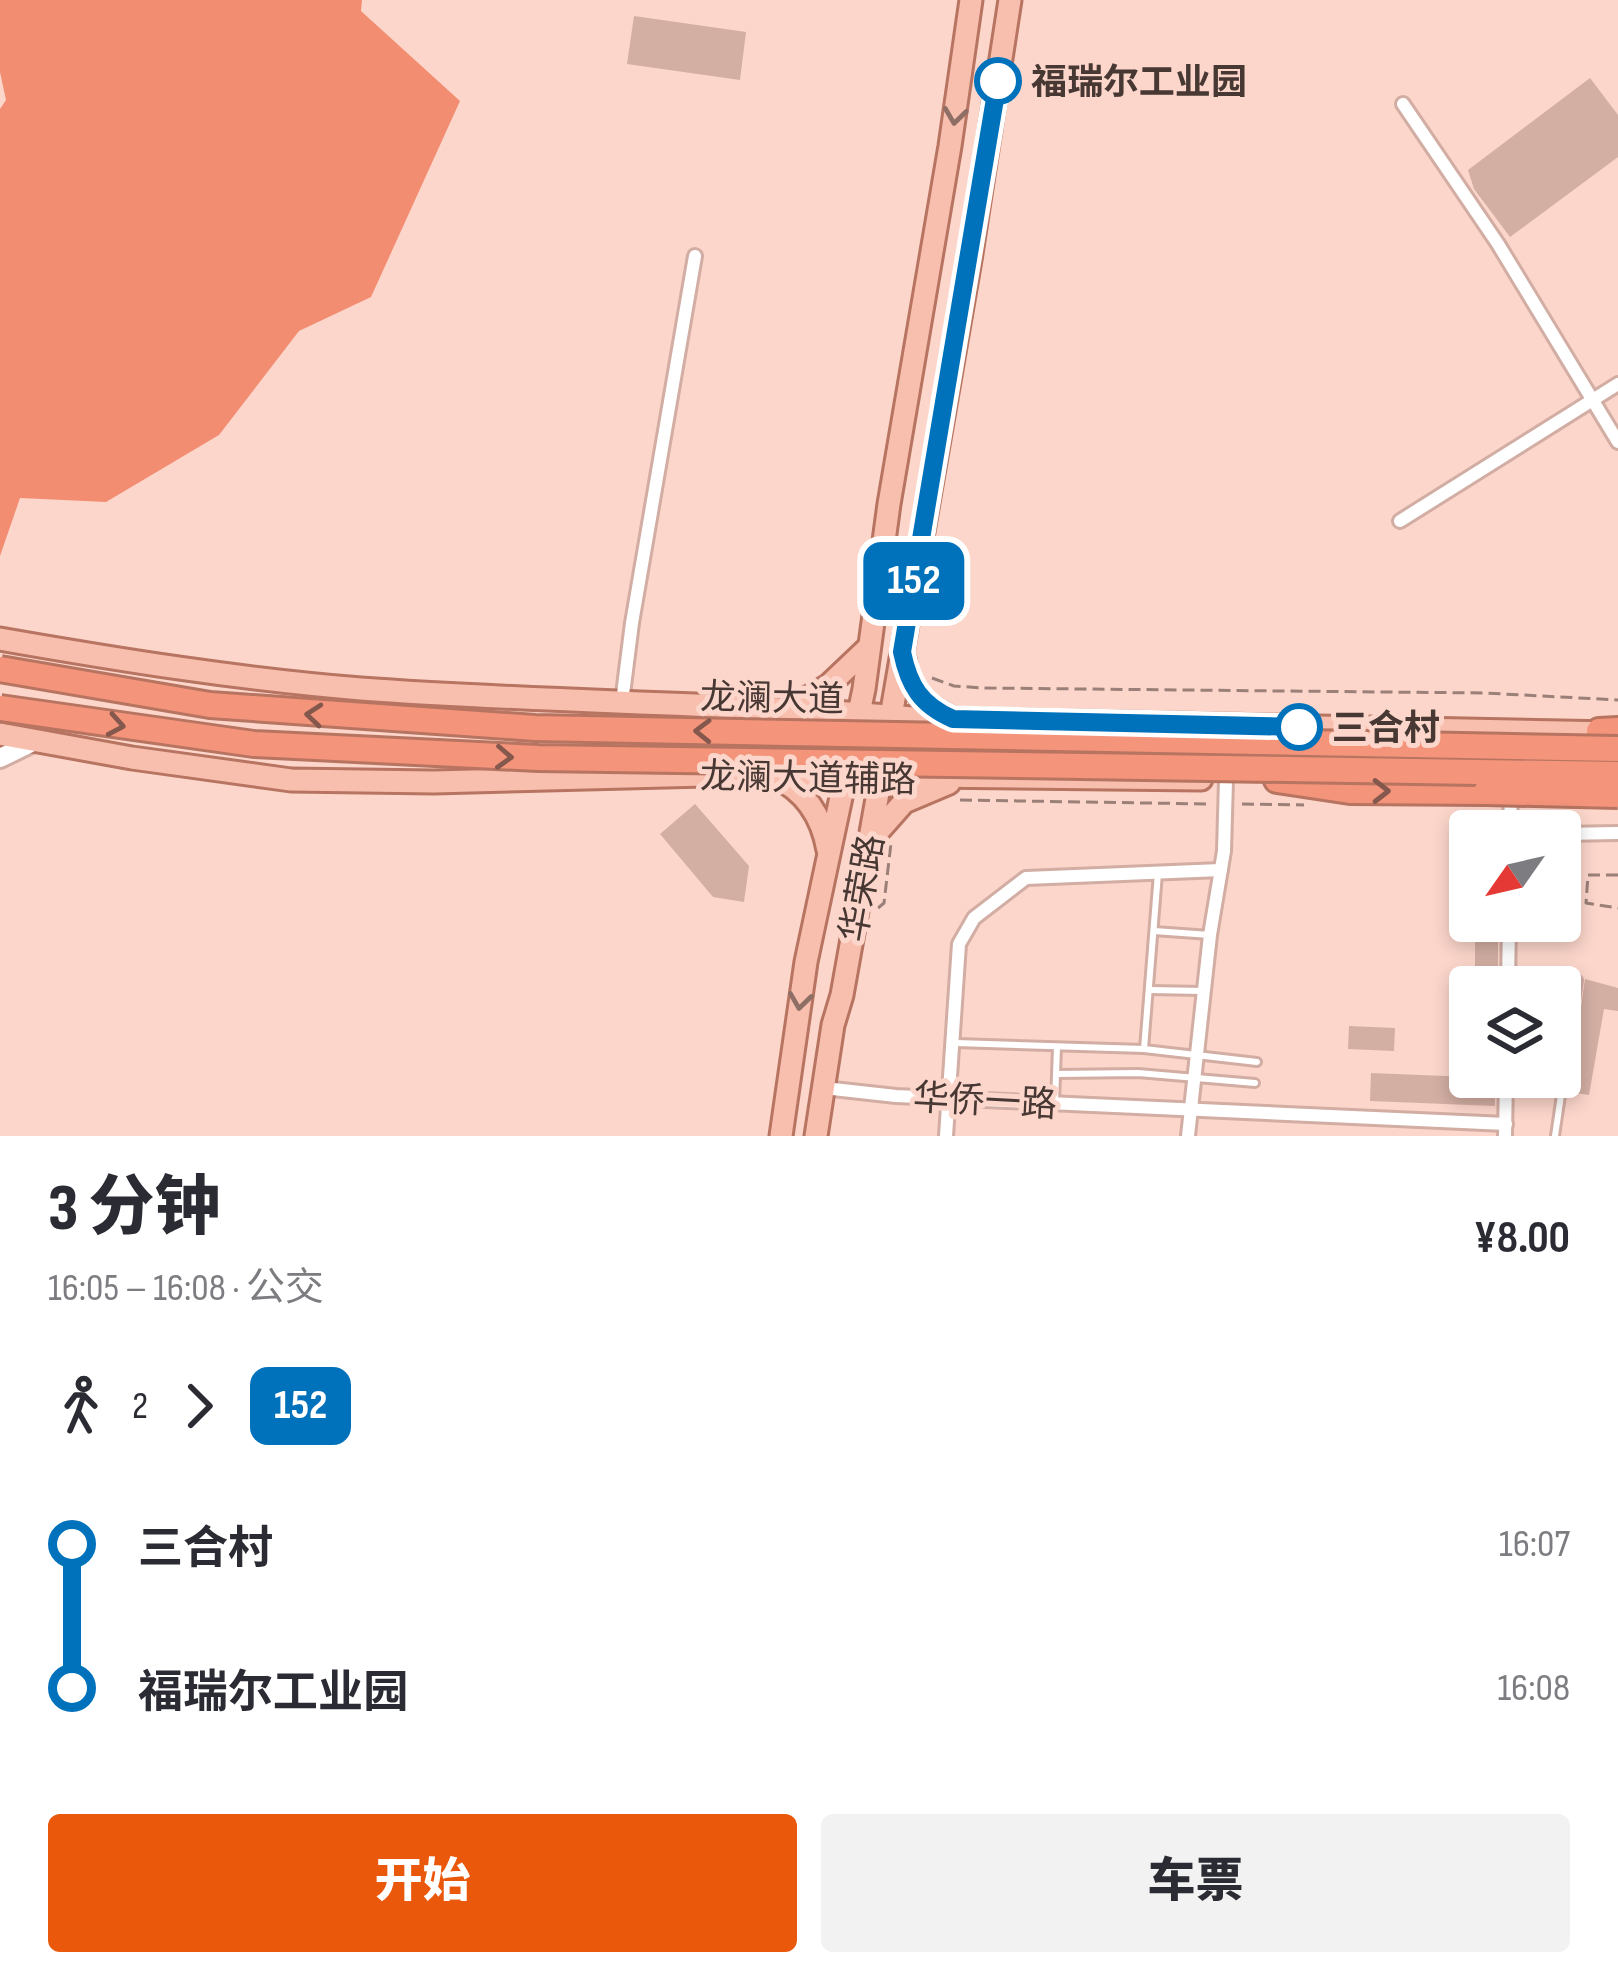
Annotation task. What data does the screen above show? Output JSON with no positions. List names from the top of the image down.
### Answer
{
  "streets": {
    "highway": ["龙澜大道"],
    "main road": ["龙澜大道辅路", "华荣路"],
    "street": ["华侨一路"]
  },
  "crossings": [
    ["龙澜大道", "龙澜大道辅路"],
    ["龙澜大道辅路", "华荣路"],
    ["华荣路", "华侨一路"]
  ],
  "places": ["福瑞尔工业园", "三合村"],
  "lines": ["bus line 152"],
  "north": "bottom left",
  "page": {
    "on_map": "152",
    "heading": ["3 分钟", "16:05 – 16:08 · 公交", "¥8.00"],
    "legs": ["2", "152"],
    "list": [
      {
        "name": "三合村",
        "value": "16:07"
      },
      {
        "name": "福瑞尔工业园",
        "value": "16:08"
      }
    ],
    "buttons": ["开始", "车票"]
  }
}
